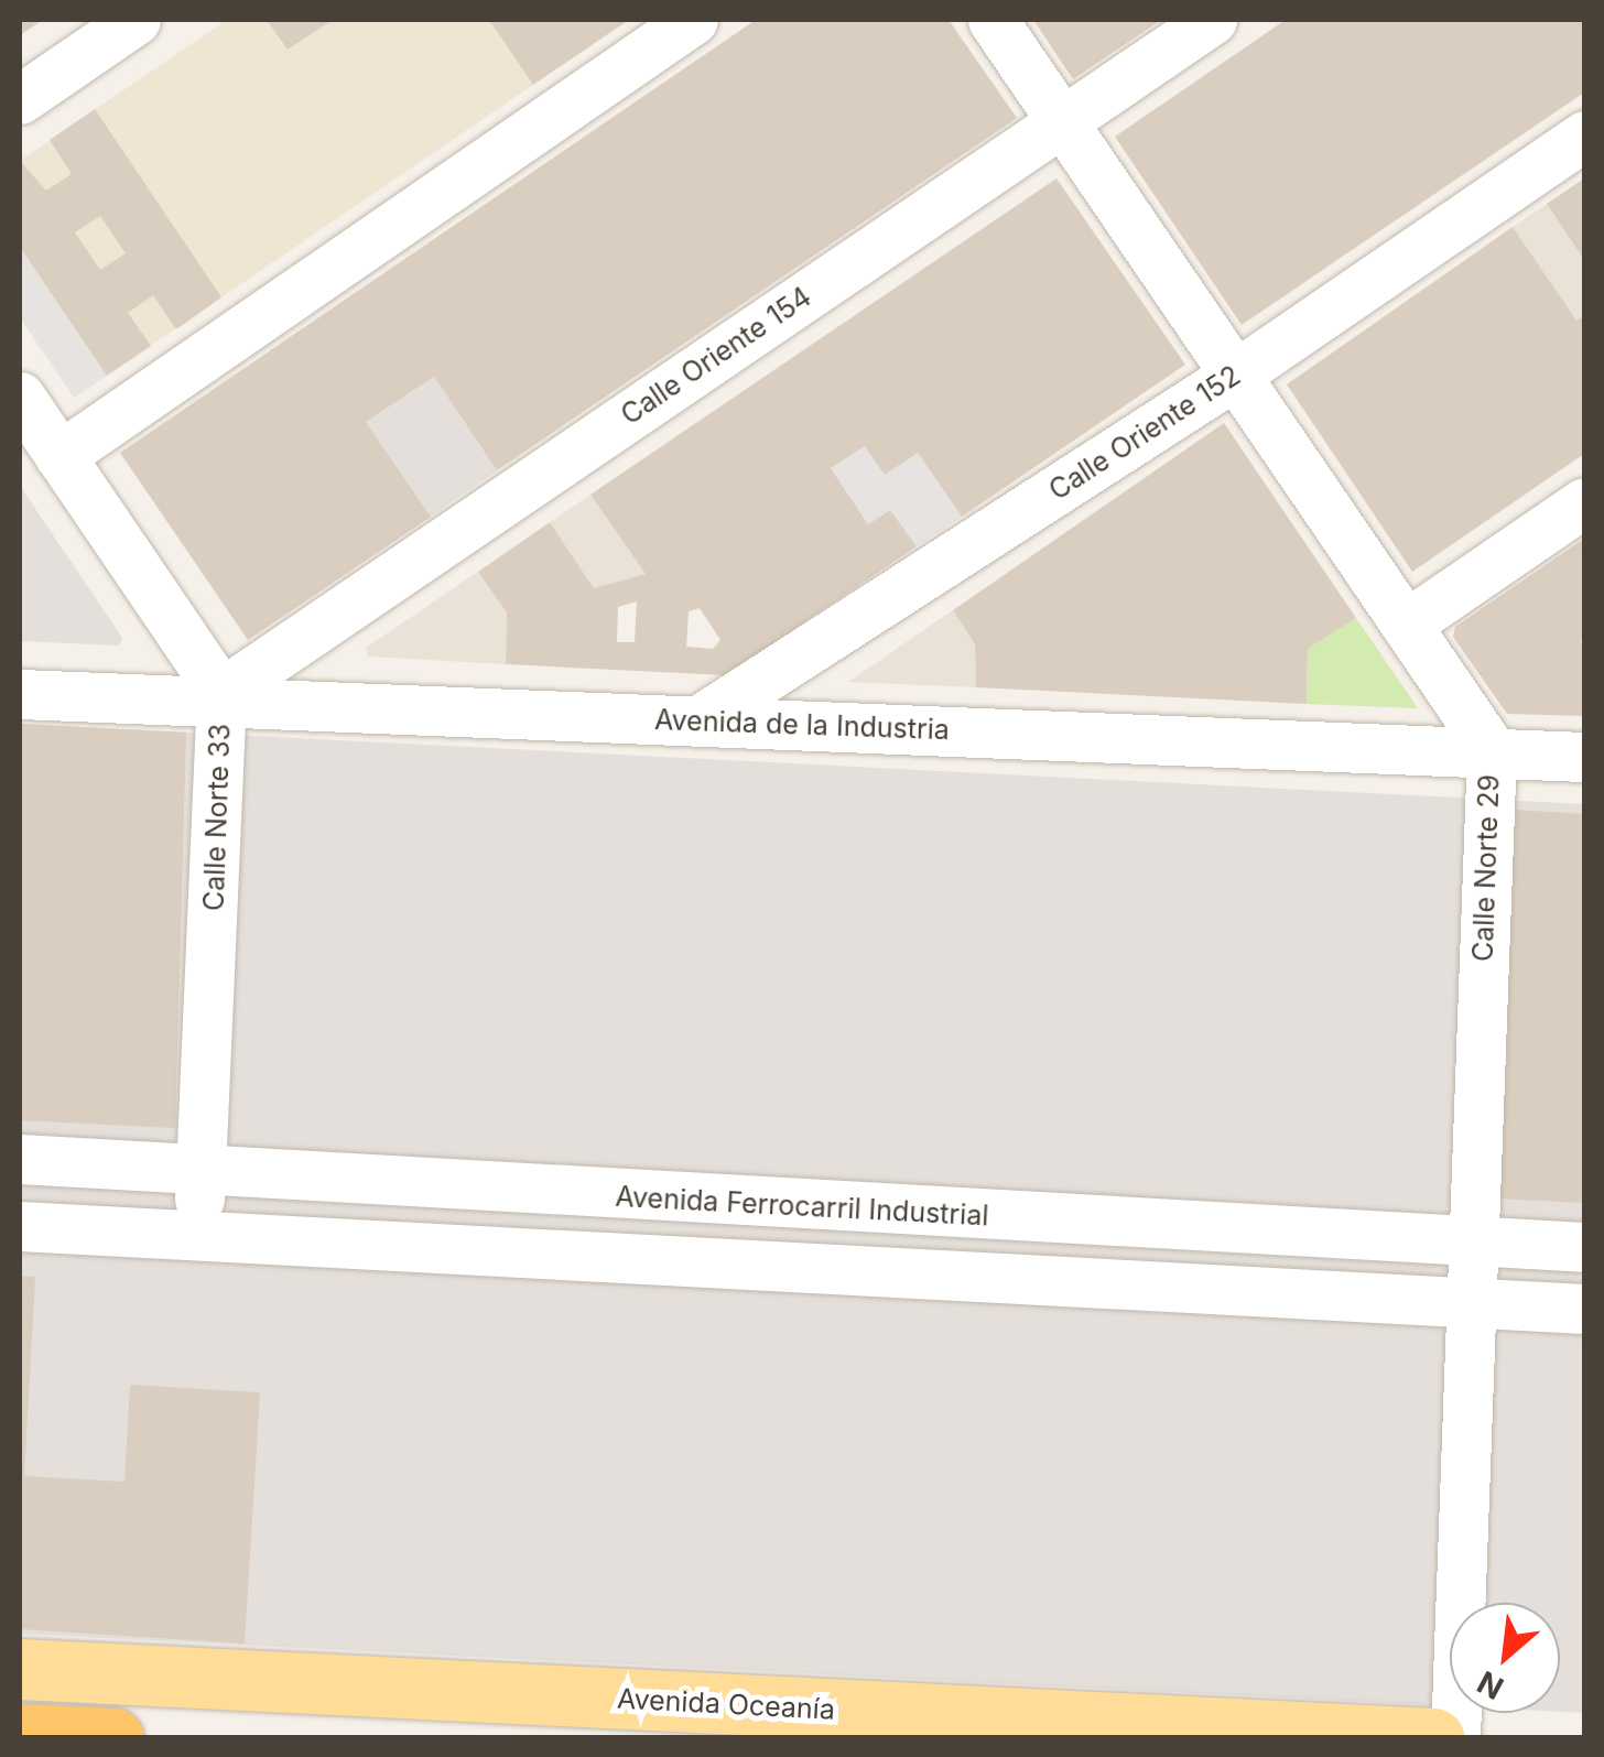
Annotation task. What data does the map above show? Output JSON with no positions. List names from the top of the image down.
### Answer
{
  "streets": {
    "main road": ["Avenida Oceanía"],
    "street": [
      "Calle Oriente 154",
      "Calle Oriente 152",
      "Avenida de la Industria",
      "Calle Norte 33",
      "Calle Norte 29",
      "Avenida Ferrocarril Industrial"
    ]
  },
  "crossings": [
    ["Calle Oriente 154", "Avenida de la Industria"],
    ["Calle Oriente 154", "Calle Norte 33"],
    ["Calle Oriente 154", "Calle Norte 29"],
    ["Calle Oriente 152", "Avenida de la Industria"],
    ["Calle Oriente 152", "Calle Norte 29"],
    ["Avenida de la Industria", "Calle Norte 33"],
    ["Avenida de la Industria", "Calle Norte 29"],
    ["Calle Norte 33", "Avenida Ferrocarril Industrial"],
    ["Calle Norte 29", "Avenida Ferrocarril Industrial"]
  ],
  "north": "bottom left"
}
